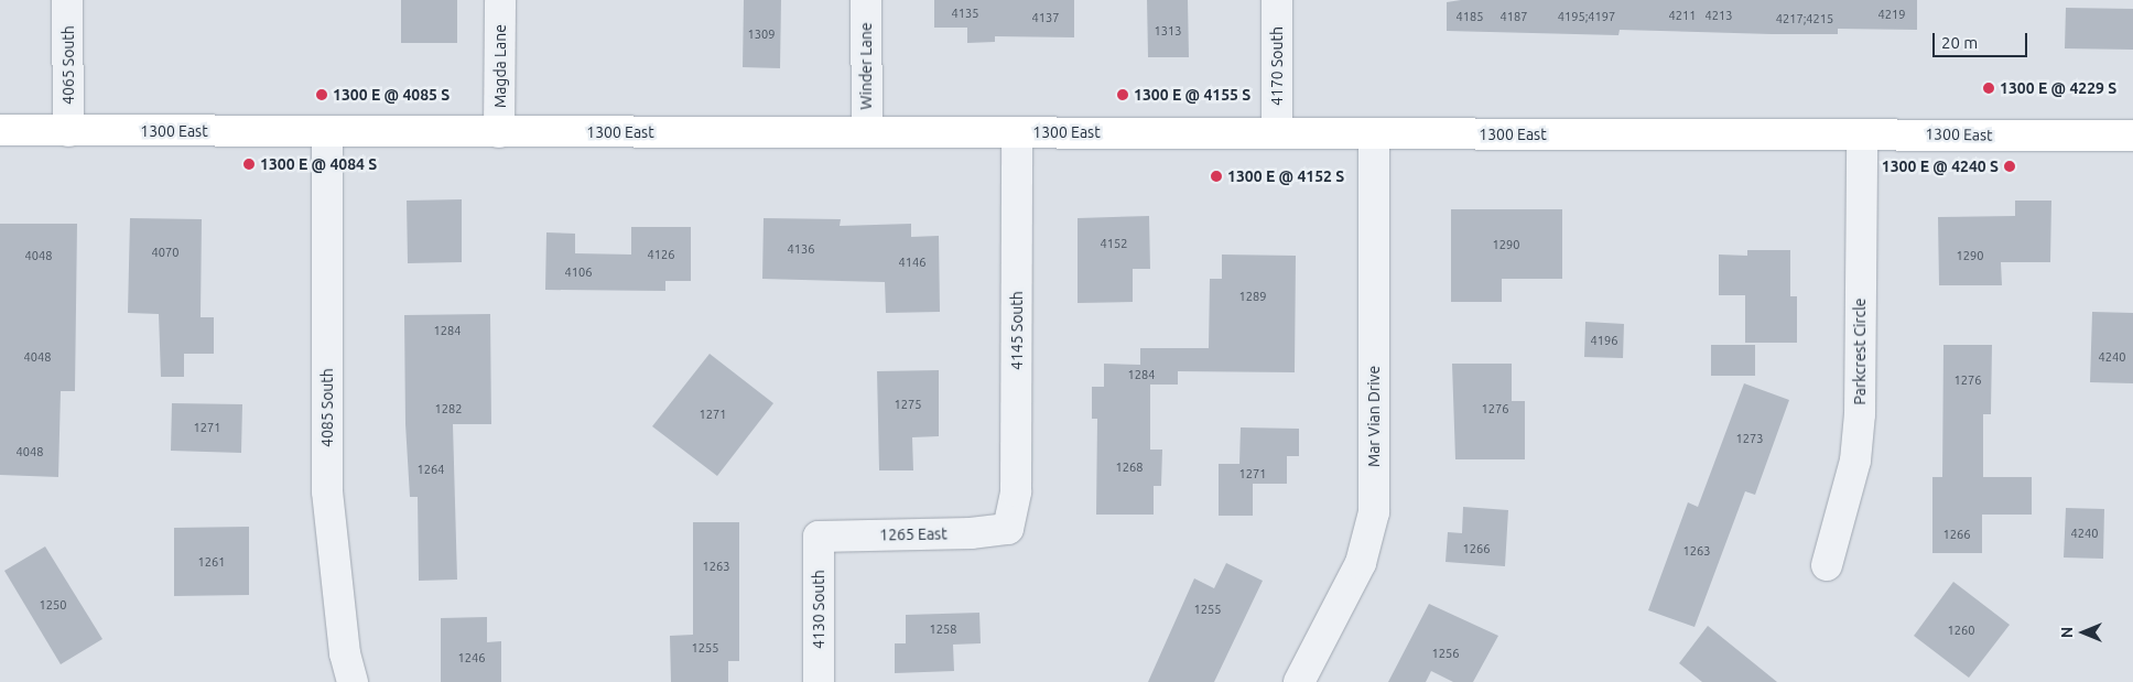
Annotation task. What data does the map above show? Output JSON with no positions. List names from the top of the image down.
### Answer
{
  "streets": {
    "main road": ["1300 East"],
    "street": [
      "4065 South",
      "Magda Lane",
      "Winder Lane",
      "4170 South",
      "4145 South",
      "Parkcrest Circle",
      "4085 South",
      "Mar Vian Drive",
      "1265 East",
      "4130 South"
    ]
  },
  "crossings": [
    ["4065 South", "1300 East"],
    ["Magda Lane", "1300 East"],
    ["Winder Lane", "1300 East"],
    ["4170 South", "1300 East"],
    ["1300 East", "4145 South"],
    ["1300 East", "Parkcrest Circle"],
    ["1300 East", "4085 South"],
    ["1300 East", "Mar Vian Drive"],
    ["4145 South", "1265 East"],
    ["1265 East", "4130 South"]
  ],
  "places": [
    "1300 E @ 4229 S",
    "1300 E @ 4085 S",
    "1300 E @ 4155 S",
    "1300 E @ 4084 S",
    "1300 E @ 4240 S",
    "1300 E @ 4152 S"
  ],
  "house_numbers": [
    "4135",
    "4219",
    "4211",
    "4213",
    "4185",
    "4187",
    "4195;4197",
    "4137",
    "4217;4215",
    "1313",
    "1309",
    "4152",
    "1290",
    "4136",
    "4070",
    "4126",
    "4048",
    "1290",
    "4146",
    "4106",
    "1289",
    "1284",
    "4196",
    "4048",
    "4240",
    "1284",
    "1276",
    "1275",
    "1282",
    "1276",
    "1271",
    "1271",
    "1273",
    "4048",
    "1268",
    "1264",
    "1271",
    "4240",
    "1266",
    "1266",
    "1263",
    "1261",
    "1263",
    "1250",
    "1255",
    "1258",
    "1260",
    "1255",
    "1256",
    "1246"
  ],
  "scale_bar": "20 m",
  "north": "left"
}
